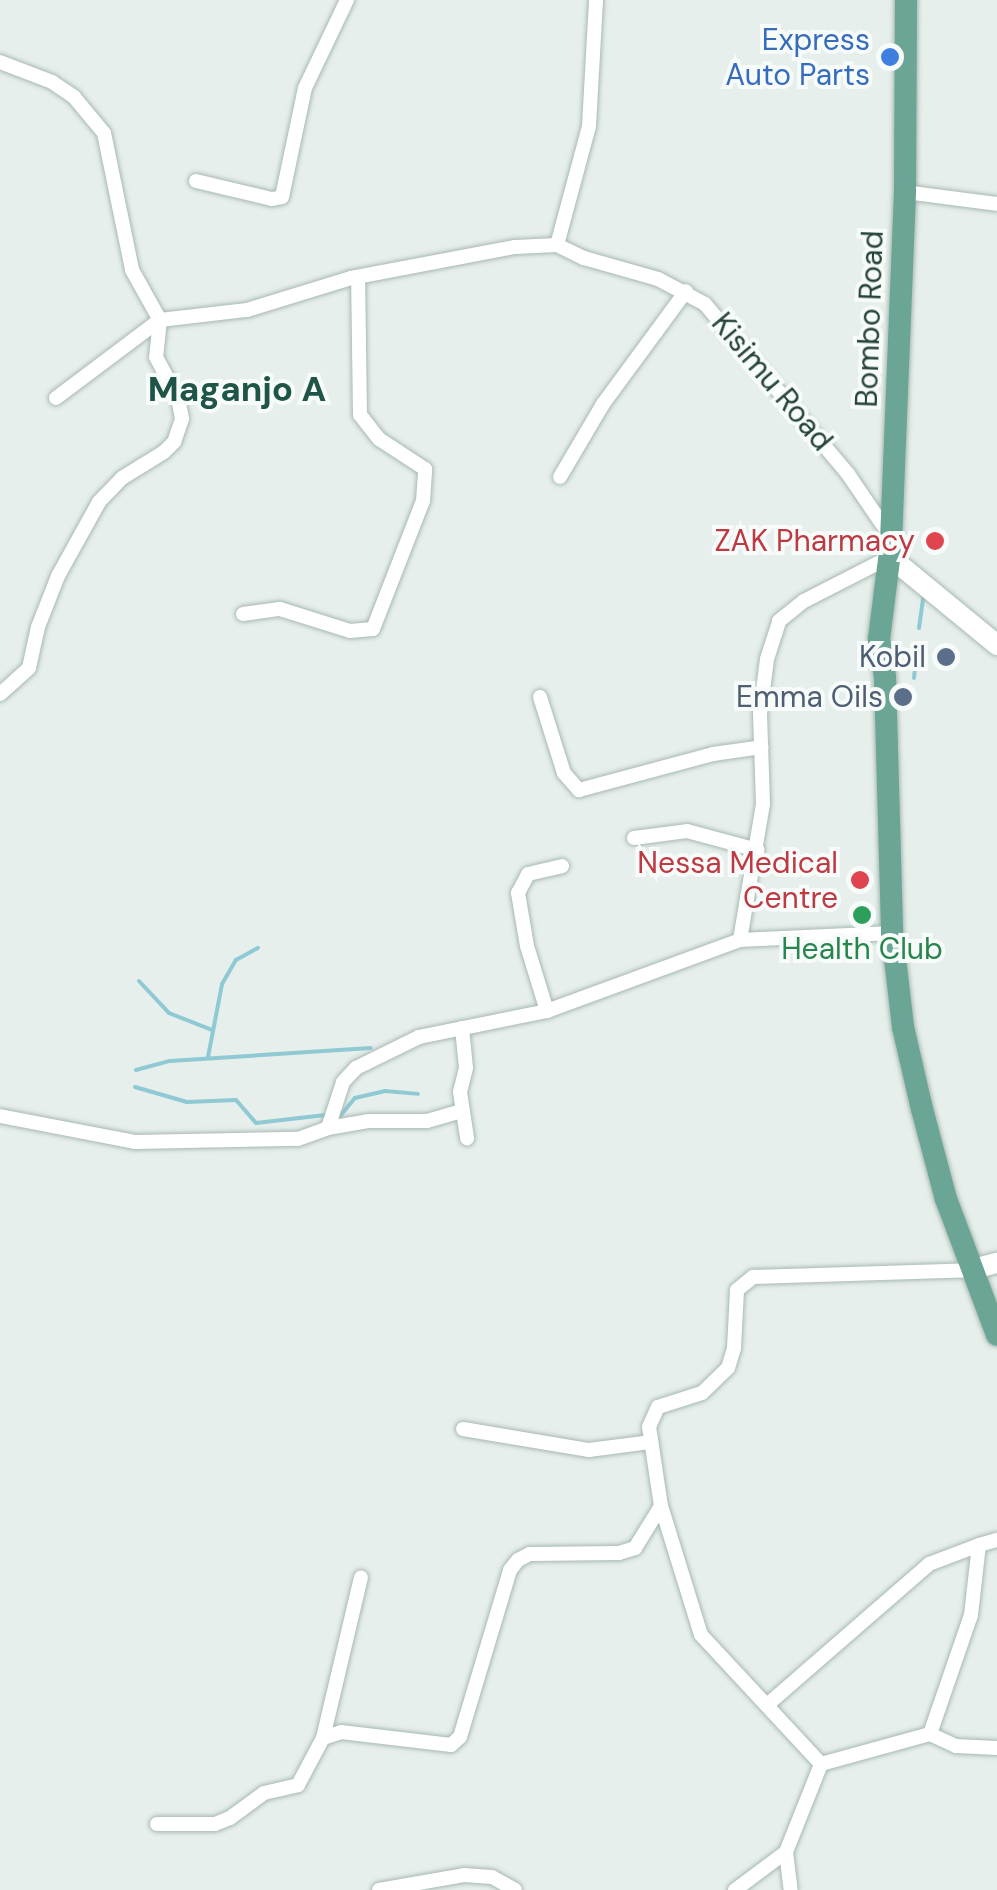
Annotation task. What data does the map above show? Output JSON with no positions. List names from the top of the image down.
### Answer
{
  "streets": {
    "main road": ["Bombo Road"],
    "street": ["Kisimu Road"]
  },
  "crossings": [
    ["Bombo Road", "Kisimu Road"]
  ],
  "districts": ["Maganjo A"],
  "places": [
    "Express Auto Parts",
    "ZAK Pharmacy",
    "Kobil",
    "Emma Oils",
    "Nessa Medical Centre",
    "Health Club"
  ]
}
